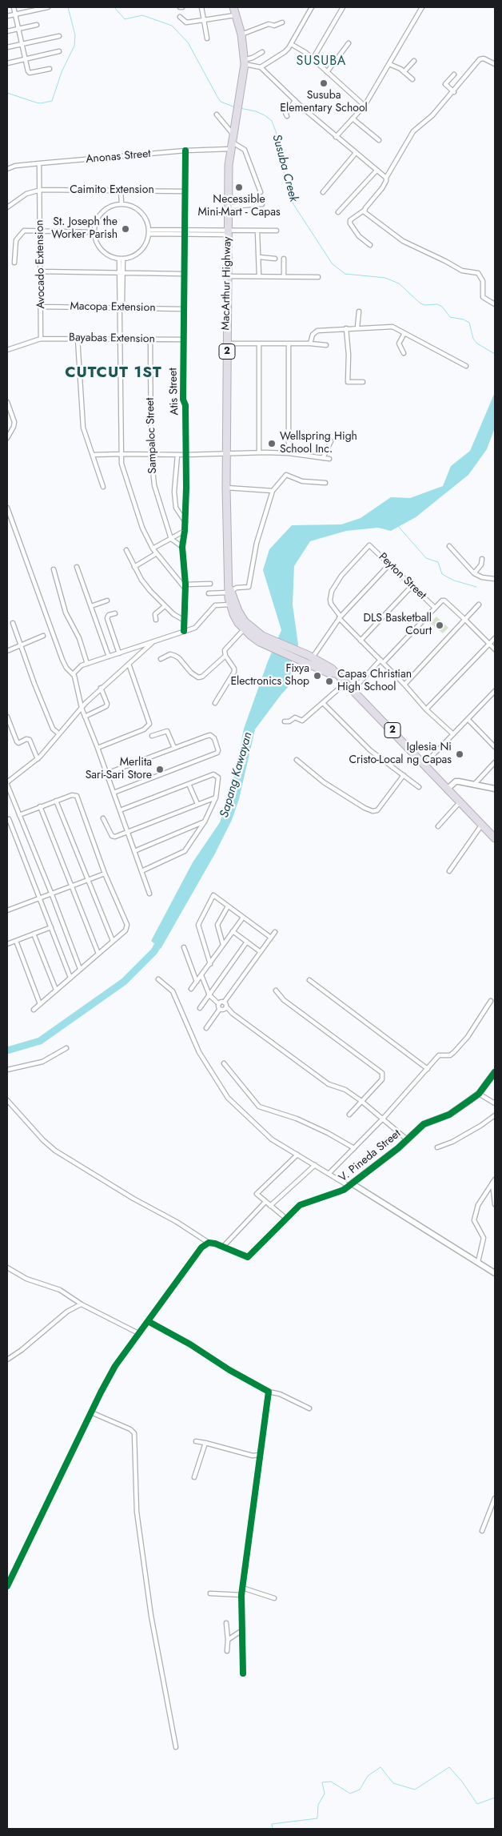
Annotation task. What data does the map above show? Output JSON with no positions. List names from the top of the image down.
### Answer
{
  "streets": {
    "highway": ["MacArthur Highway", "2"],
    "street": [
      "Anonas Street",
      "Caimito Extension",
      "Avocado Extension",
      "Macopa Extension",
      "Bayabas Extension",
      "Atis Street",
      "Sampaloc Street",
      "Peyton Street",
      "V. Pineda Street"
    ]
  },
  "crossings": [
    ["Anonas Street", "Avocado Extension"],
    ["Anonas Street", "MacArthur Highway"],
    ["Anonas Street", "Atis Street"],
    ["Caimito Extension", "Avocado Extension"],
    ["Caimito Extension", "Atis Street"],
    ["Avocado Extension", "Macopa Extension"],
    ["Avocado Extension", "Bayabas Extension"],
    ["Macopa Extension", "Atis Street"],
    ["Bayabas Extension", "Atis Street"],
    ["Bayabas Extension", "Sampaloc Street"]
  ],
  "districts": ["SUSUBA", "CUTCUT 1ST"],
  "water": ["Susuba Creek", "Sapang Kawayan"],
  "places": [
    "Susuba Elementary School",
    "Necessible Mini-Mart - Capas",
    "St. Joseph the Worker Parish",
    "Wellspring High School Inc.",
    "DLS Basketball Court",
    "Fixya Electronics Shop",
    "Capas Christian High School",
    "Iglesia Ni Cristo-Local ng Capas",
    "Merlita Sari-Sari Store"
  ]
}
